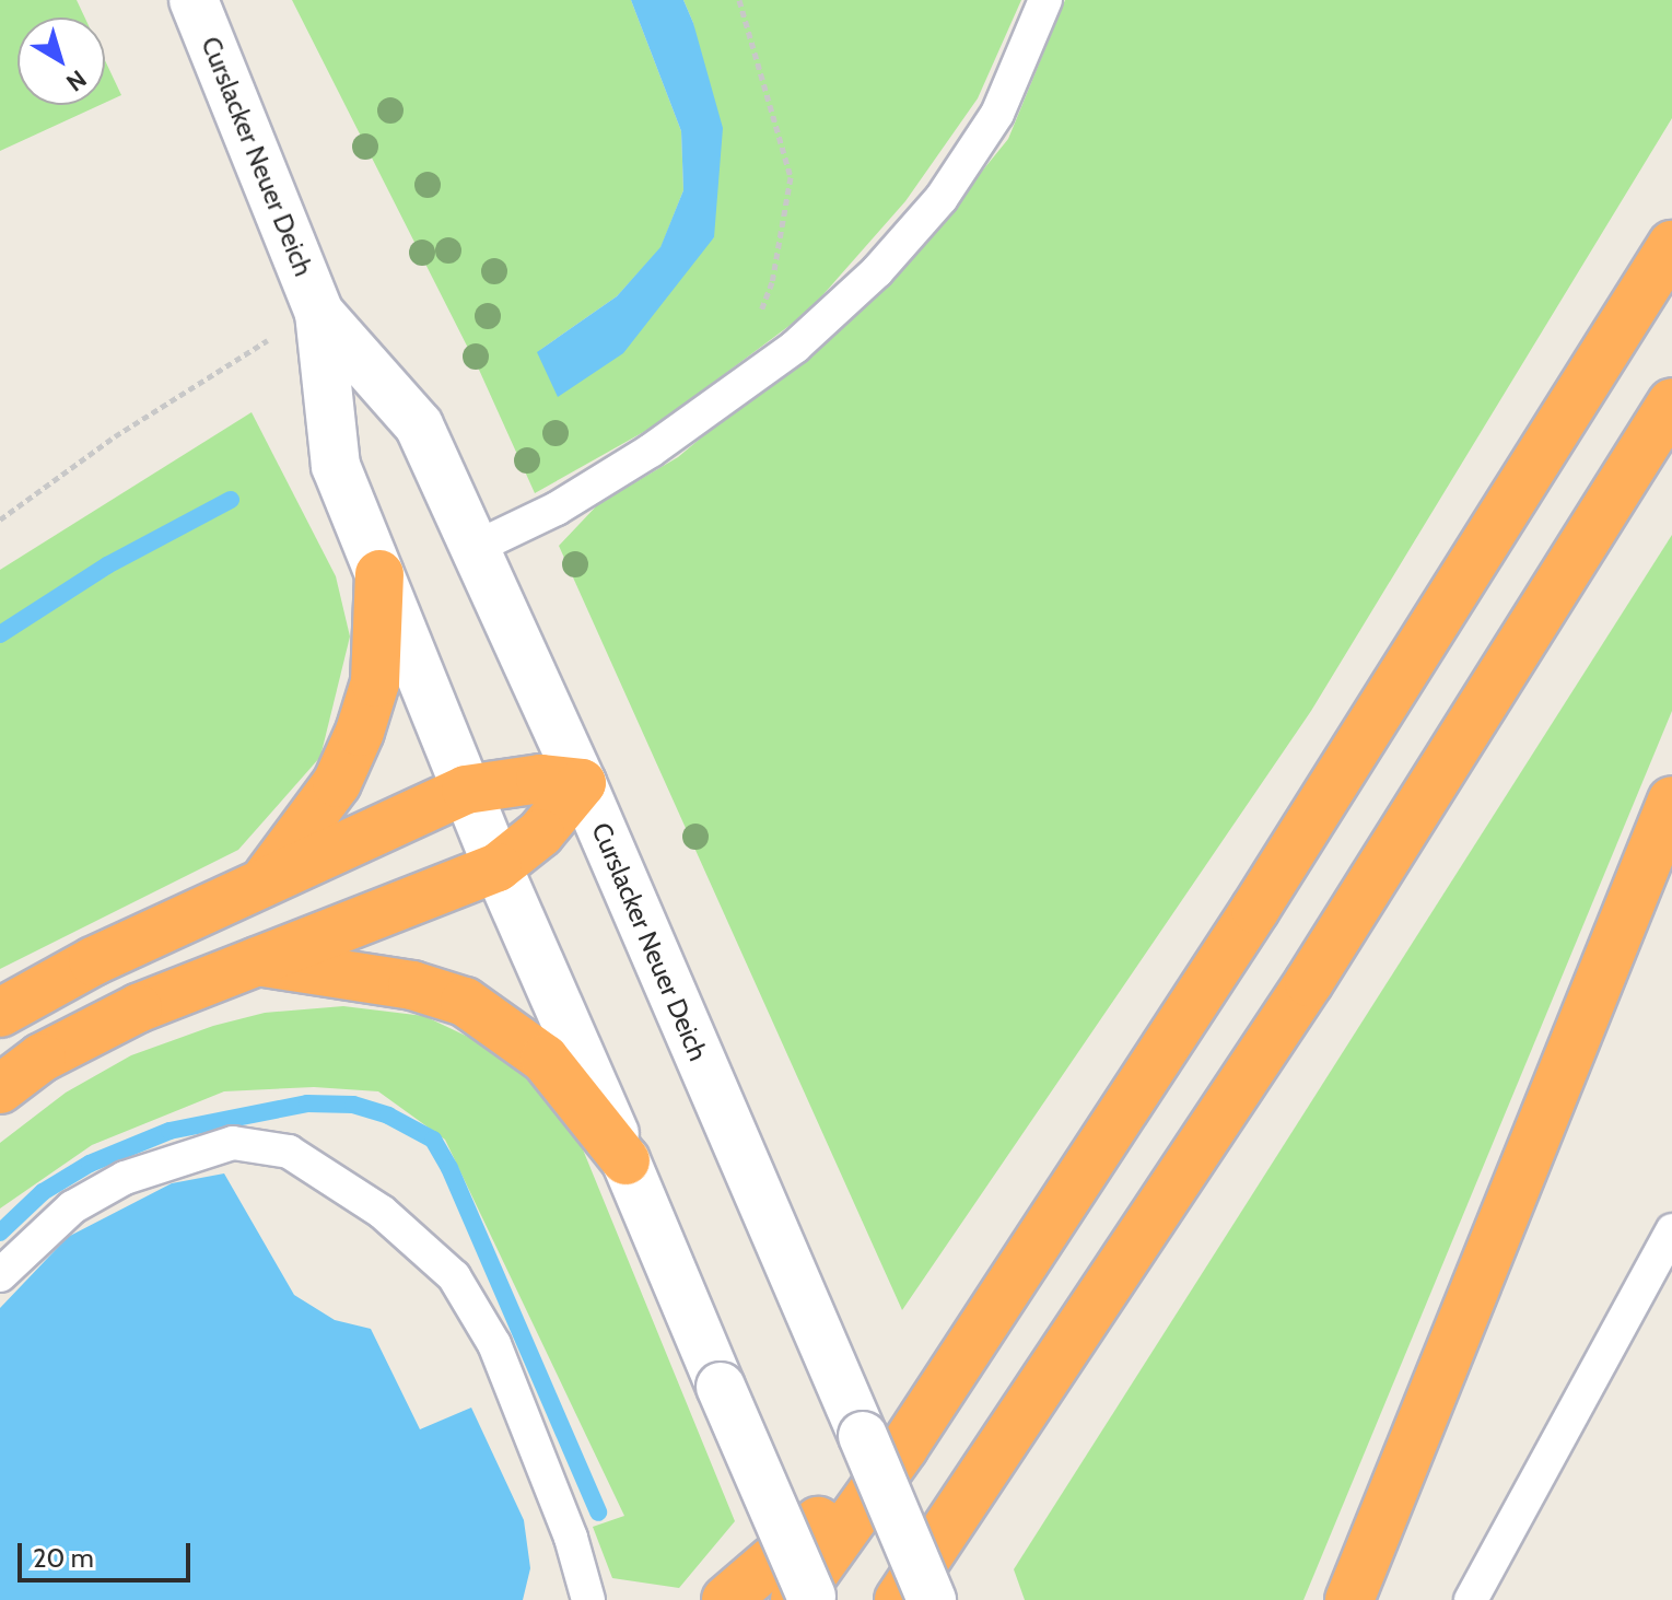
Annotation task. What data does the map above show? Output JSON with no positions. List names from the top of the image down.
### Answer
{
  "streets": {
    "street": ["Curslacker Neuer Deich"]
  },
  "scale_bar": "20 m",
  "north": "bottom right"
}
